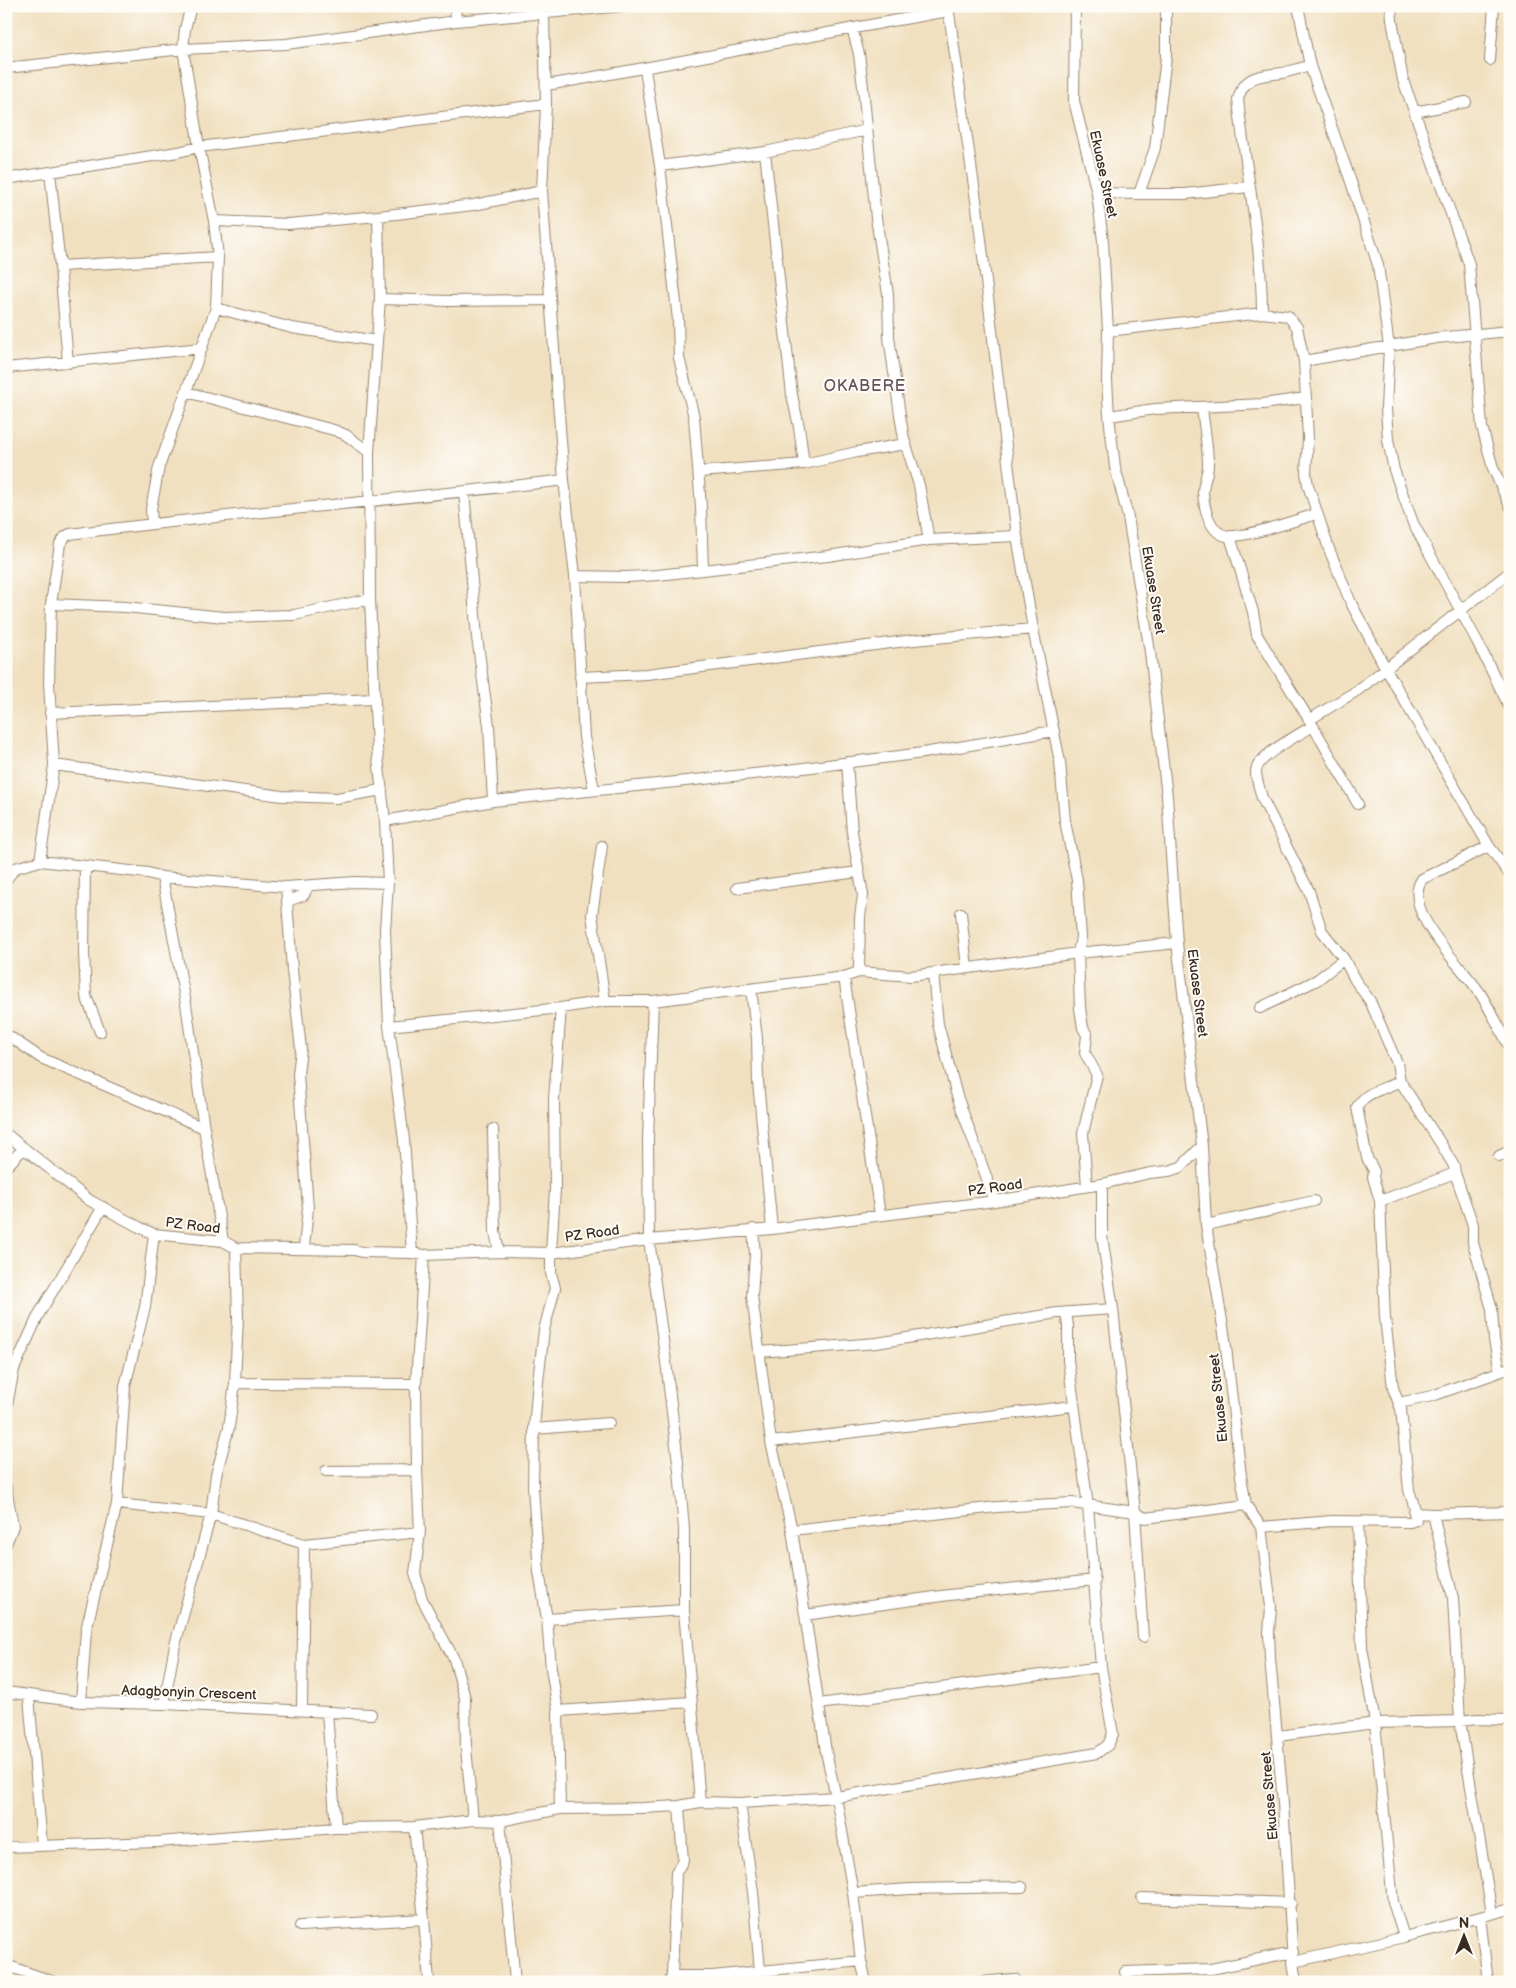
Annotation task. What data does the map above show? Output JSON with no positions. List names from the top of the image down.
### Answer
{
  "streets": {
    "street": ["Ekuase Street", "PZ Road", "Adagbonyin Crescent"]
  },
  "crossings": [
    ["Ekuase Street", "PZ Road"]
  ],
  "districts": ["OKABERE"],
  "north": "top"
}
